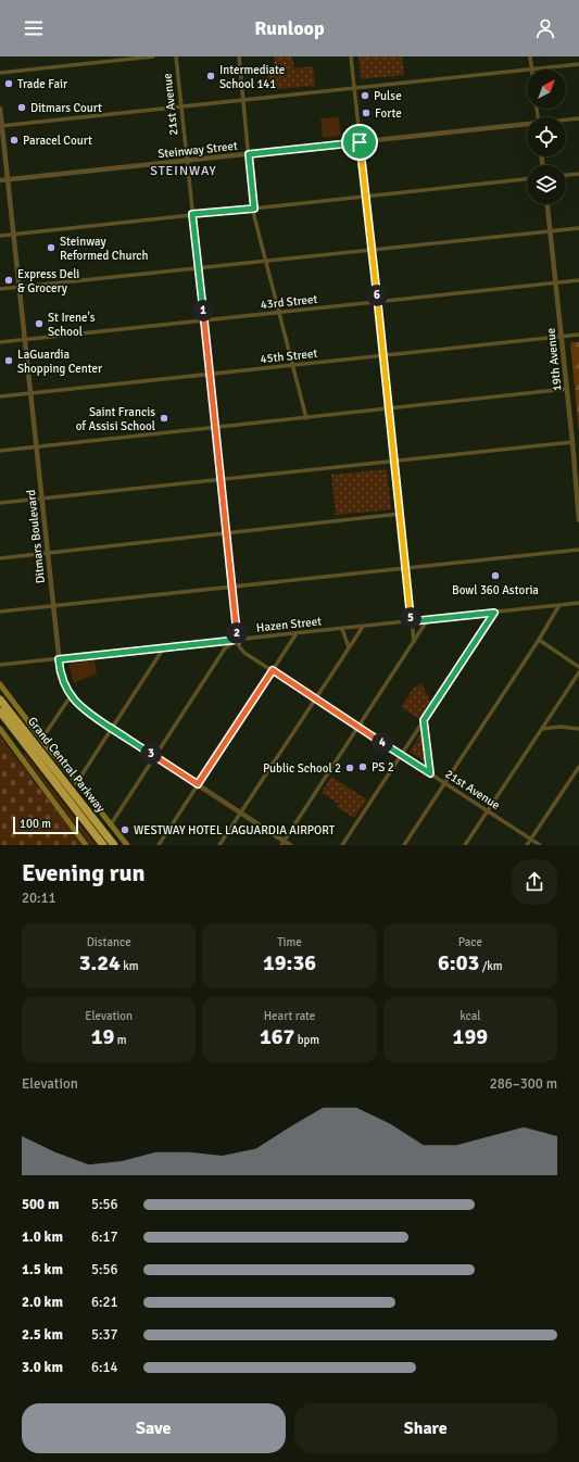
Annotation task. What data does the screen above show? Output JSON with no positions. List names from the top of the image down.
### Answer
{
  "streets": {
    "highway": ["Grand Central Parkway"],
    "street": [
      "21st Avenue",
      "Steinway Street",
      "43rd Street",
      "45th Street",
      "19th Avenue",
      "Ditmars Boulevard",
      "Hazen Street"
    ]
  },
  "crossings": [
    ["21st Avenue", "Steinway Street"],
    ["21st Avenue", "43rd Street"],
    ["21st Avenue", "45th Street"],
    ["21st Avenue", "Hazen Street"],
    ["Steinway Street", "Ditmars Boulevard"],
    ["43rd Street", "19th Avenue"],
    ["43rd Street", "Ditmars Boulevard"],
    ["45th Street", "19th Avenue"],
    ["45th Street", "Ditmars Boulevard"],
    ["Ditmars Boulevard", "Hazen Street"]
  ],
  "districts": ["STEINWAY"],
  "places": [
    "Intermediate School 141",
    "Trade Fair",
    "Pulse",
    "Ditmars Court",
    "Forte",
    "Paracel Court",
    "Steinway Reformed Church",
    "Express Deli & Grocery",
    "St Irene's School",
    "LaGuardia Shopping Center",
    "Saint Francis of Assisi School",
    "Bowl 360 Astoria",
    "PS 2",
    "Public School 2",
    "WESTWAY HOTEL LAGUARDIA AIRPORT"
  ],
  "scale_bar": "100 m",
  "north": "top right",
  "page": {
    "header": "Runloop",
    "pins": [
      "6",
      "1",
      "5",
      "2",
      "4",
      "3"
    ],
    "scale": "100 m",
    "heading": ["Evening run", "20:11"],
    "stats": [
      ["Distance", "3.24 km"],
      ["Time", "19:36"],
      ["Pace", "6:03 /km"],
      ["Elevation", "19 m"],
      ["Heart rate", "167 bpm"],
      ["kcal", "199"]
    ],
    "chart": ["Elevation", "286–300 m"],
    "list": [
      {
        "name": "500 m",
        "note": "5:56"
      },
      {
        "name": "1.0 km",
        "note": "6:17"
      },
      {
        "name": "1.5 km",
        "note": "5:56"
      },
      {
        "name": "2.0 km",
        "note": "6:21"
      },
      {
        "name": "2.5 km",
        "note": "5:37"
      },
      {
        "name": "3.0 km",
        "note": "6:14"
      }
    ],
    "buttons": ["Save", "Share"]
  }
}
